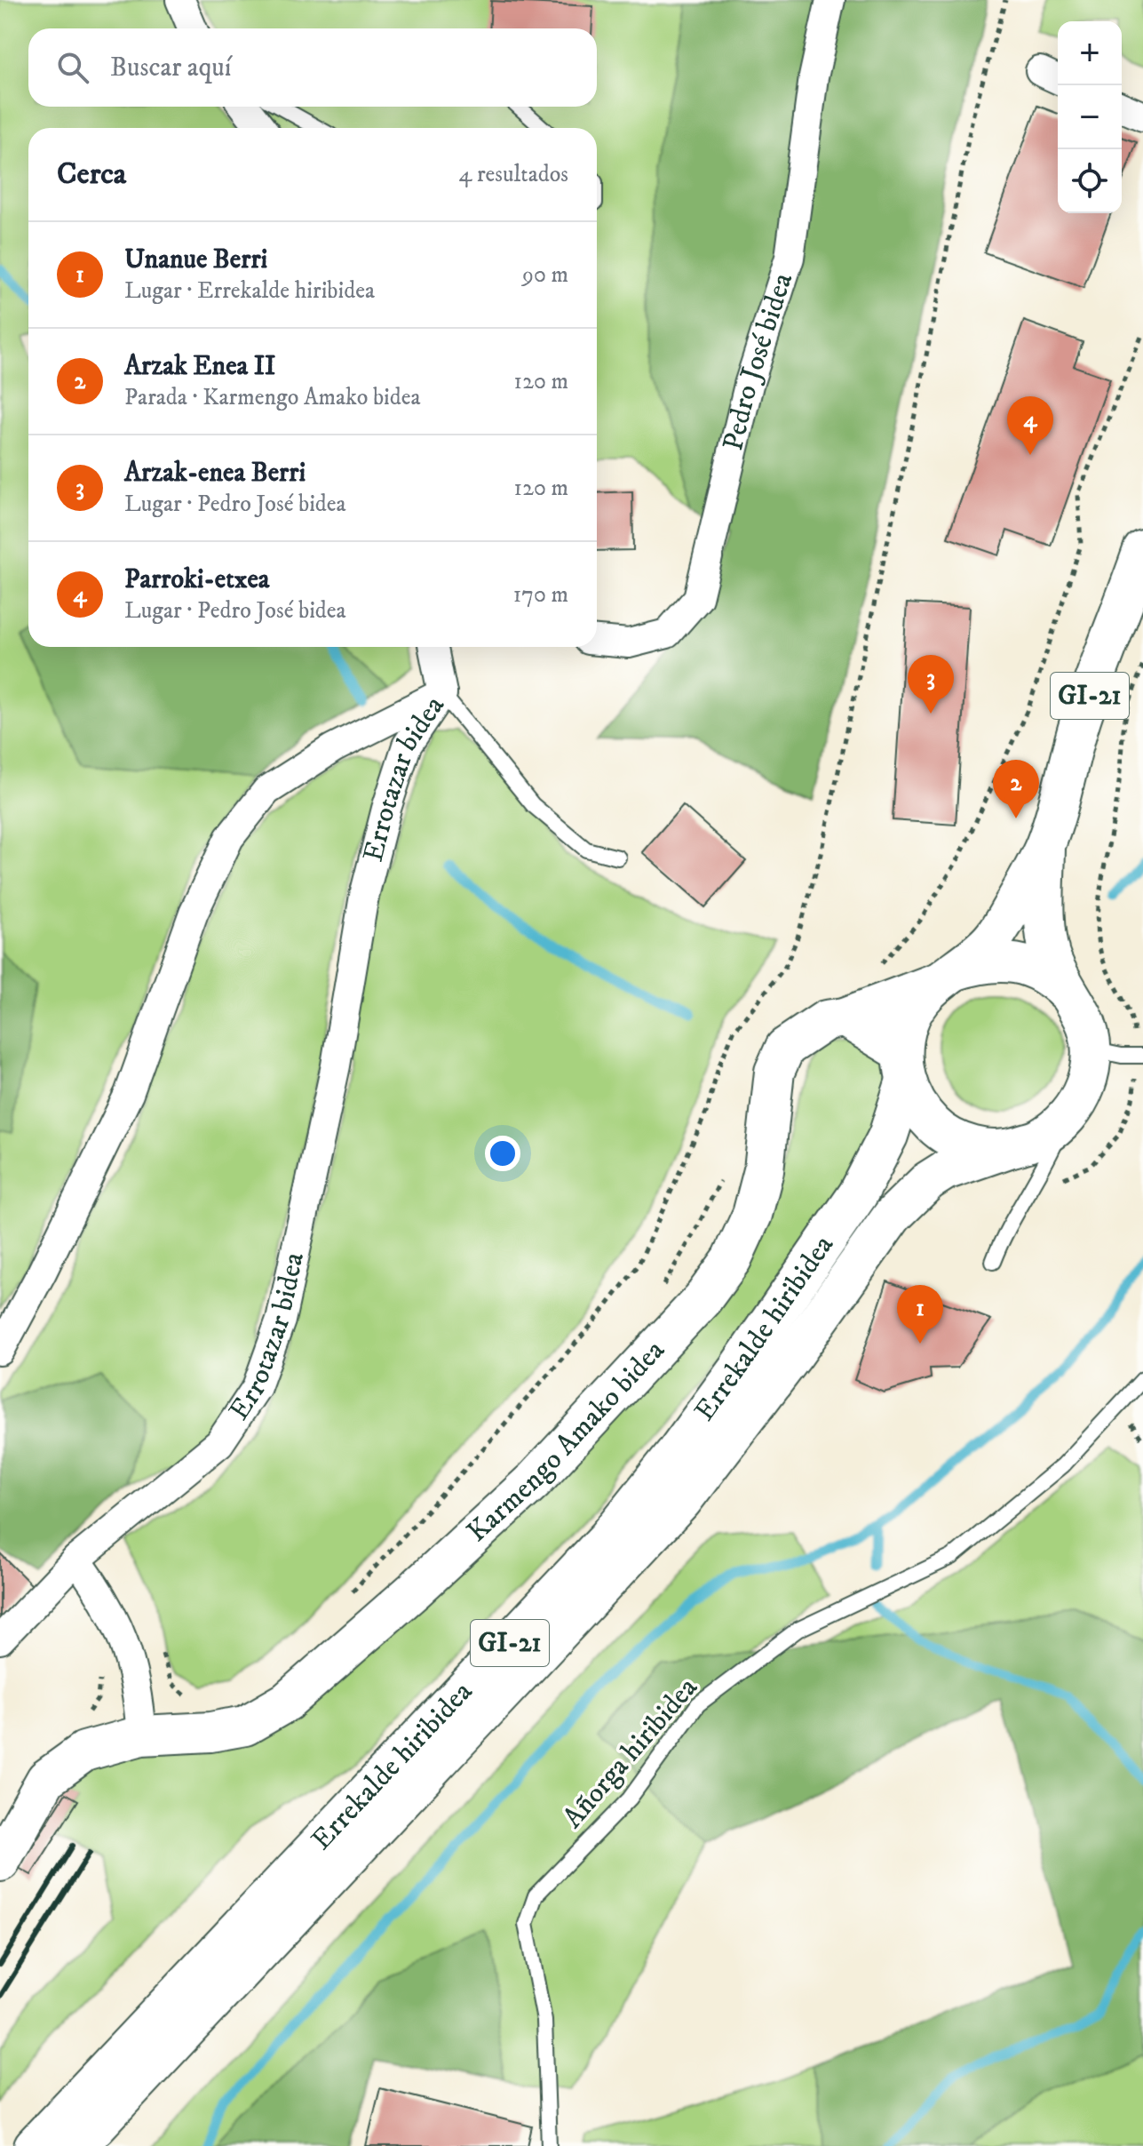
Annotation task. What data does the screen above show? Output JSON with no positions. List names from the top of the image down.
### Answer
{
  "streets": {
    "main road": ["GI-21", "Errekalde hiribidea", "Karmengo Amako bidea"],
    "street": ["Pedro José bidea", "Errotazar bidea"],
    "lane": ["Añorga hiribidea"]
  },
  "crossings": [
    ["GI-21", "Errekalde hiribidea"],
    ["GI-21", "Karmengo Amako bidea"],
    ["Errekalde hiribidea", "Karmengo Amako bidea"]
  ],
  "page": {
    "map_buttons": ["+", "−"],
    "search": "Buscar aquí",
    "heading": ["Cerca", "4 resultados"],
    "list": [
      {
        "mark": "1",
        "name": "Unanue Berri",
        "note": "Lugar · Errekalde hiribidea",
        "value": "90 m"
      },
      {
        "mark": "2",
        "name": "Arzak Enea II",
        "note": "Parada · Karmengo Amako bidea",
        "value": "120 m"
      },
      {
        "mark": "3",
        "name": "Arzak-enea Berri",
        "note": "Lugar · Pedro José bidea",
        "value": "120 m"
      },
      {
        "mark": "4",
        "name": "Parroki-etxea",
        "note": "Lugar · Pedro José bidea",
        "value": "170 m"
      }
    ],
    "pins": [
      "4",
      "3",
      "2",
      "1"
    ]
  }
}
